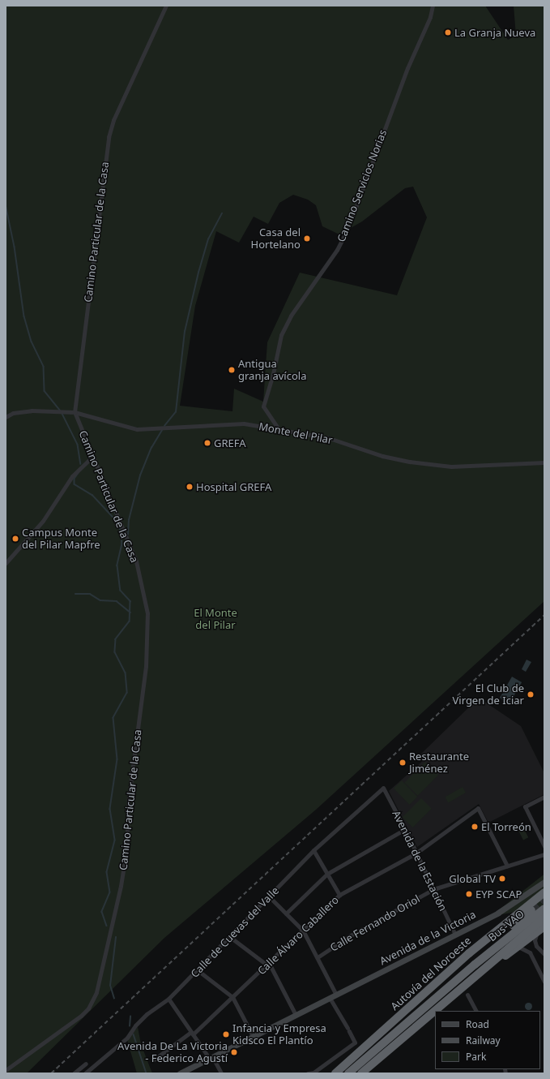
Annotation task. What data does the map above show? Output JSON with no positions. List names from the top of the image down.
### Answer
{
  "streets": {
    "highway": ["Bus-VAO", "Autovía del Noroeste"],
    "street": [
      "Camino Servicios Norias",
      "Camino Particular de la Casa",
      "Monte del Pilar",
      "Avenida de la Estación",
      "Calle Fernando Oriol",
      "Calle de Cuevas del Valle",
      "Calle Álvaro Caballero",
      "Avenida de la Victoria"
    ]
  },
  "crossings": [
    ["Camino Servicios Norias", "Monte del Pilar"],
    ["Camino Particular de la Casa", "Monte del Pilar"],
    ["Avenida de la Estación", "Calle Fernando Oriol"],
    ["Avenida de la Estación", "Calle de Cuevas del Valle"],
    ["Avenida de la Estación", "Calle Álvaro Caballero"],
    ["Avenida de la Estación", "Avenida de la Victoria"],
    ["Calle Fernando Oriol", "Calle Álvaro Caballero"]
  ],
  "parks": ["El Monte del Pilar"],
  "places": [
    "La Granja Nueva",
    "Casa del Hortelano",
    "Antigua granja avícola",
    "GREFA",
    "Hospital GREFA",
    "Campus Monte del Pilar Mapfre",
    "El Club de Virgen de Iciar",
    "Restaurante Jiménez",
    "El Torreón",
    "Global TV",
    "EYP SCAP",
    "Infancia y Empresa Kidsco El Plantío",
    "Avenida De La Victoria - Federico Agustí"
  ],
  "legend": ["Road", "Railway", "Park"]
}
